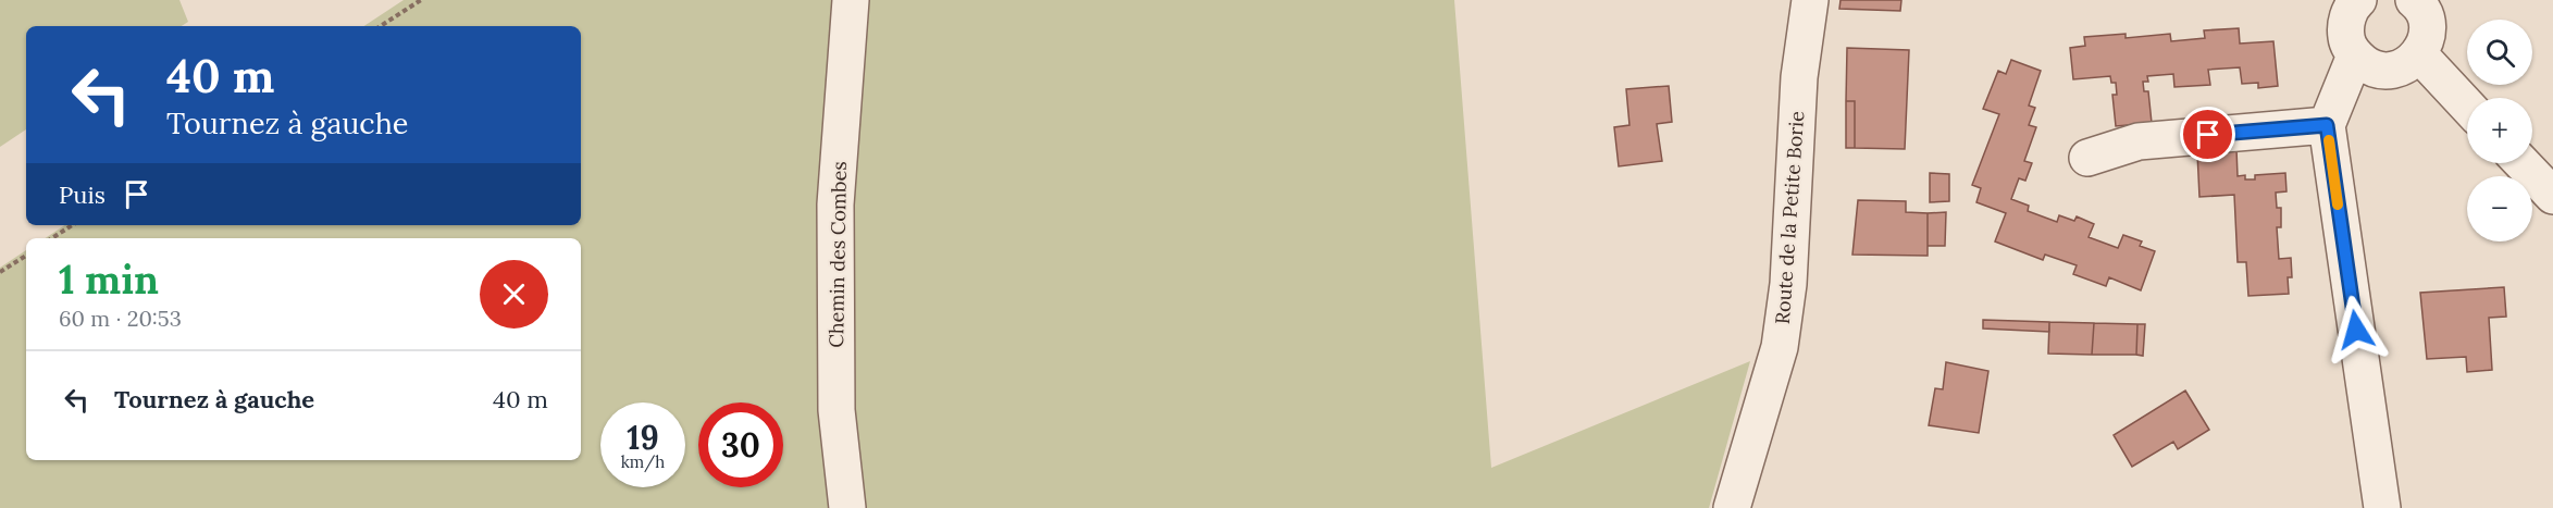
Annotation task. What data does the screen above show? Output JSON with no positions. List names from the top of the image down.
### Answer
{
  "streets": {
    "street": ["Route de la Petite Borie", "Chemin des Combes"]
  },
  "page": {
    "map_buttons": ["+", "−"],
    "turn": ["40 m", "Tournez à gauche"],
    "then": "Puis",
    "heading": ["1 min", "60 m · 20:53"],
    "list": [
      {
        "name": "Tournez à gauche",
        "value": "40 m"
      }
    ],
    "speed": "19 km/h",
    "limit": "30"
  }
}
